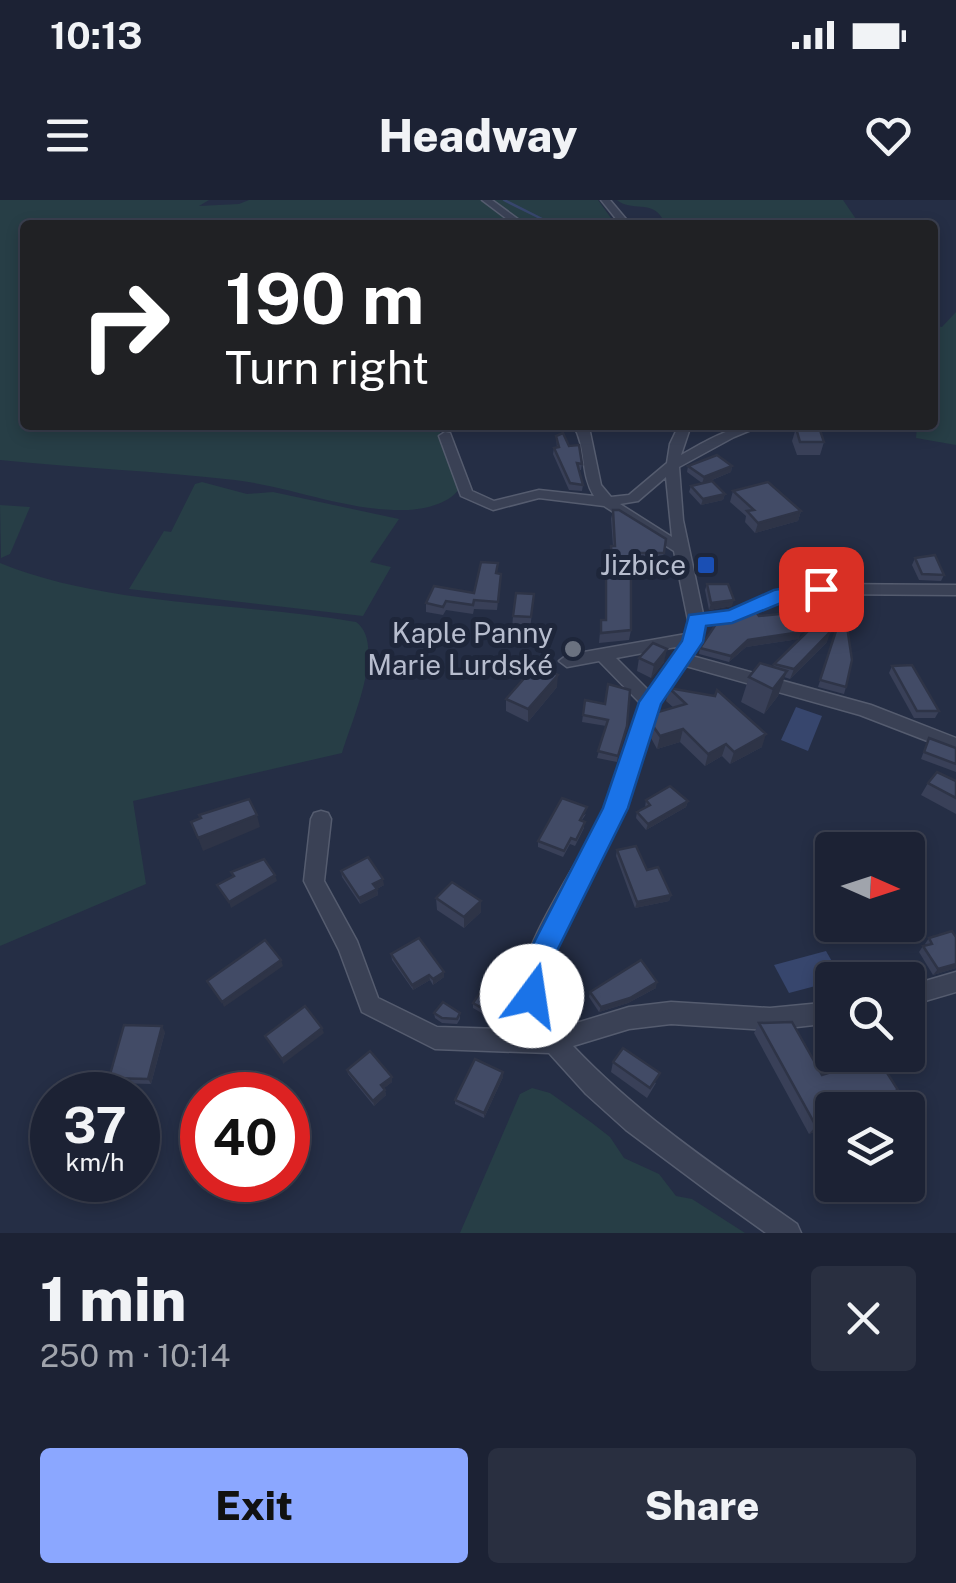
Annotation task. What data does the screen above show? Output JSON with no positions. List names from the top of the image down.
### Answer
{
  "places": {
    "transit": ["Jizbice"],
    "other": ["Kaple Panny Marie Lurdské"]
  },
  "north": "right",
  "page": {
    "status": "10:13",
    "header": "Headway",
    "turn": ["190 m", "Turn right"],
    "speed": "37 km/h",
    "limit": "40",
    "heading": ["1 min", "250 m · 10:14"],
    "buttons": ["Exit", "Share"]
  }
}
